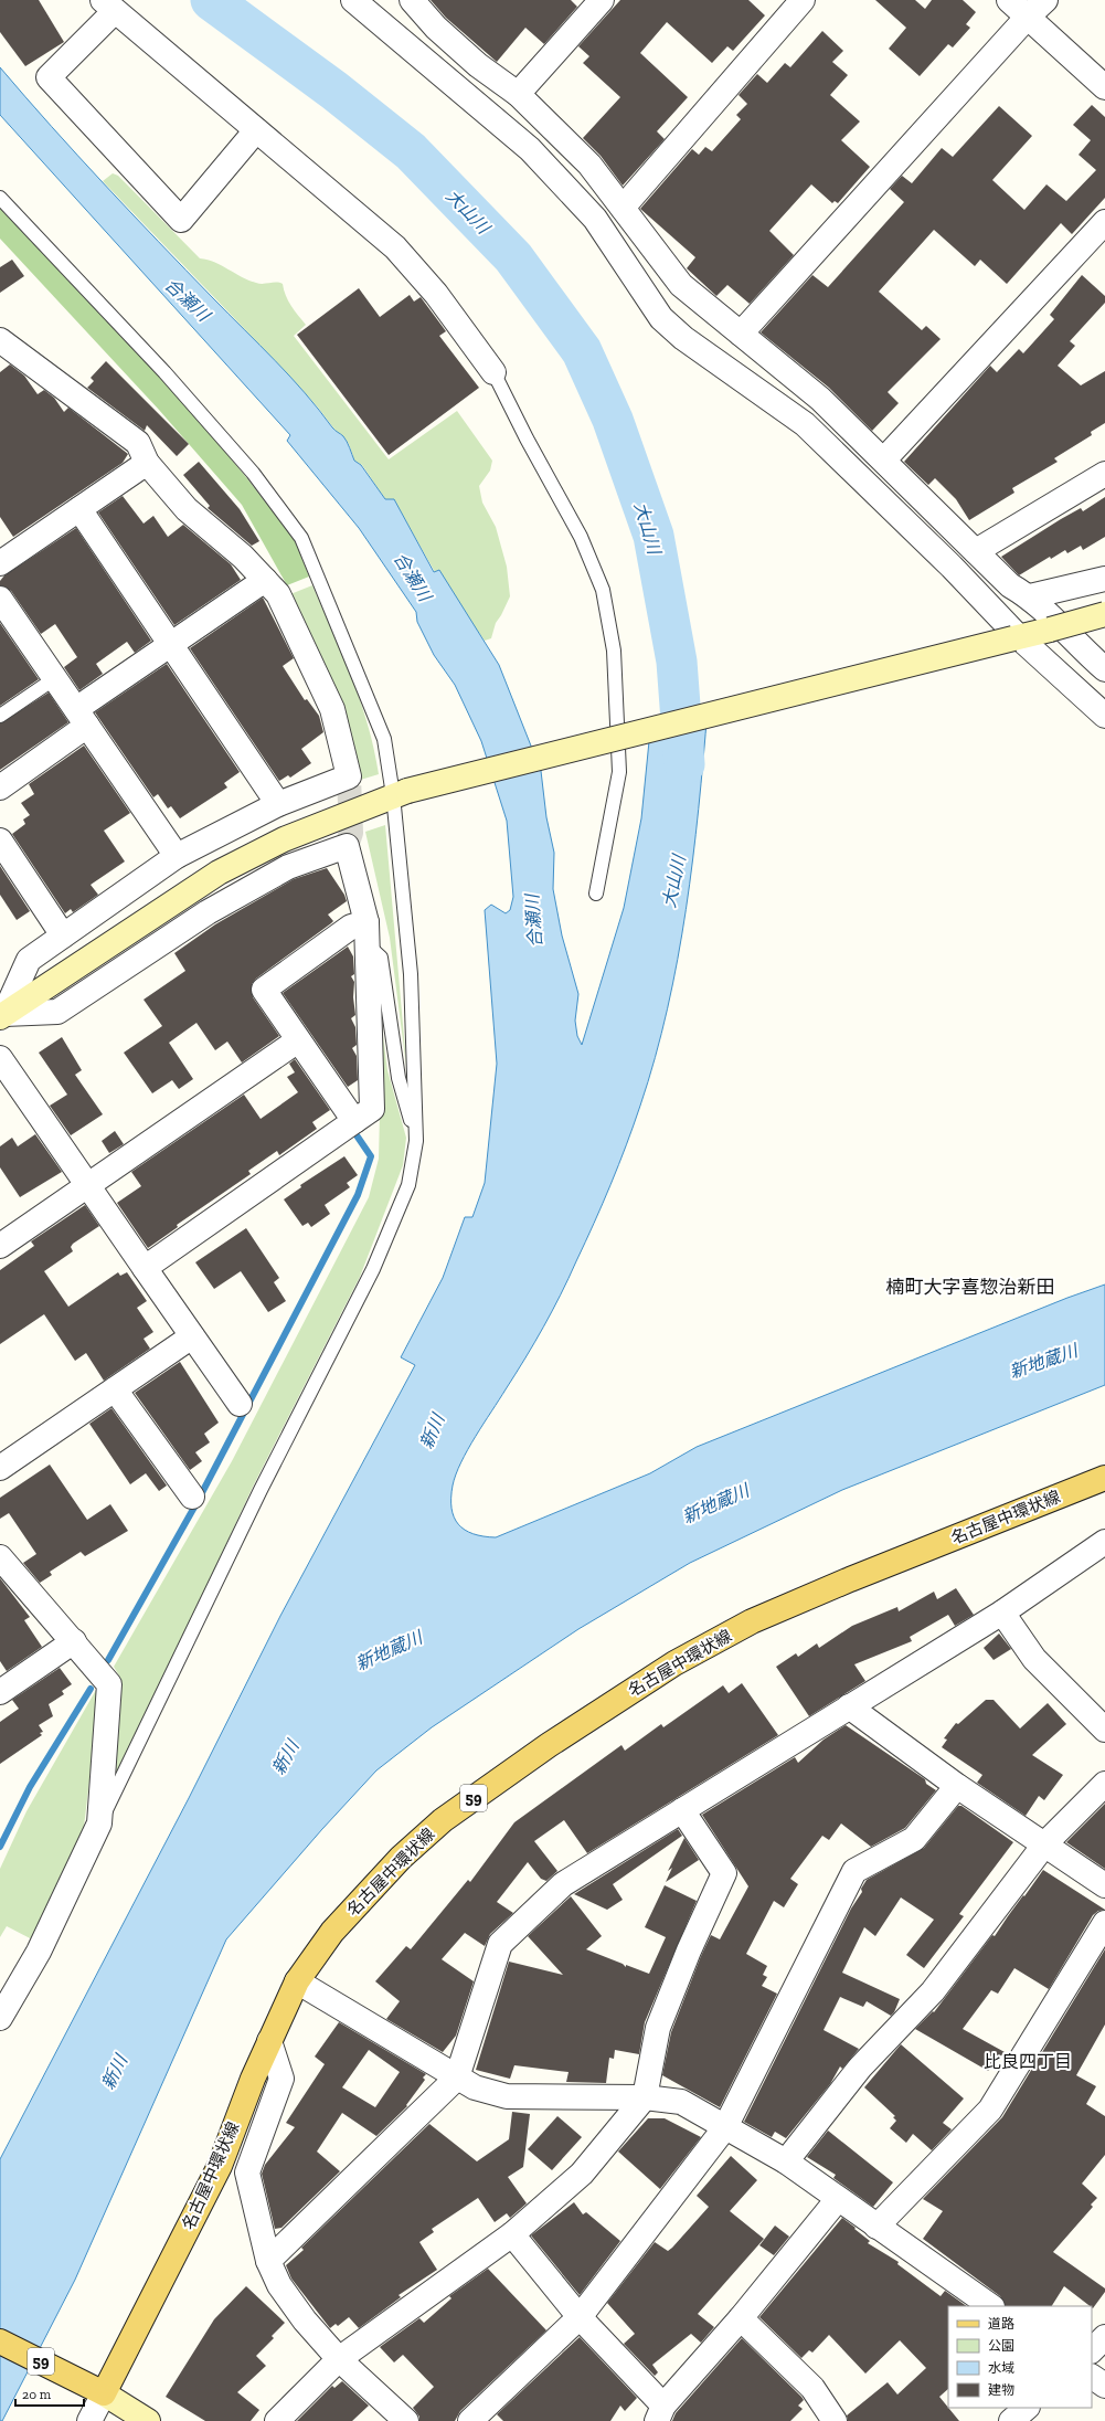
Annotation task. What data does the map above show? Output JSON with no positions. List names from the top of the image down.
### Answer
{
  "streets": {
    "main road": ["名古屋中環状線", "59"]
  },
  "crossings": [
    ["名古屋中環状線", "59"]
  ],
  "districts": ["楠町大字喜惣治新田", "比良四丁目"],
  "water": [
    "大山川",
    "合瀬川",
    "新地蔵川",
    "新川"
  ],
  "legend": [
    "道路",
    "公園",
    "水域",
    "建物"
  ],
  "scale_bar": "20 m"
}
